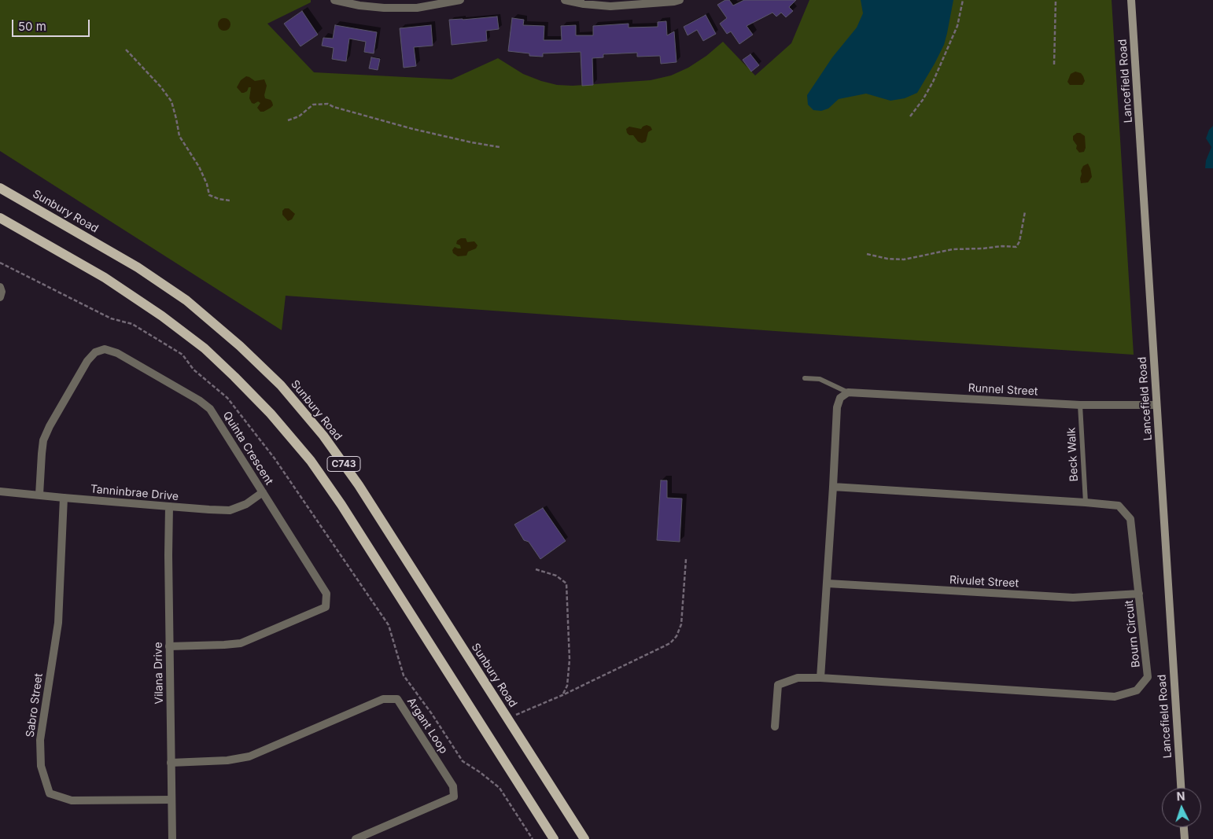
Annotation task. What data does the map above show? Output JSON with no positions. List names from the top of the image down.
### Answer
{
  "streets": {
    "main road": ["Lancefield Road", "Sunbury Road", "C743"],
    "street": [
      "Runnel Street",
      "Quinta Crescent",
      "Tanninbrae Drive",
      "Rivulet Street",
      "Bourn Circuit",
      "Vilana Drive",
      "Sabro Street",
      "Argant Loop"
    ],
    "lane": ["Beck Walk"]
  },
  "crossings": [
    ["Lancefield Road", "Runnel Street"],
    ["Runnel Street", "Beck Walk"],
    ["Quinta Crescent", "Tanninbrae Drive"],
    ["Quinta Crescent", "Vilana Drive"],
    ["Beck Walk", "Bourn Circuit"],
    ["Tanninbrae Drive", "Vilana Drive"],
    ["Tanninbrae Drive", "Sabro Street"],
    ["Rivulet Street", "Bourn Circuit"],
    ["Vilana Drive", "Sabro Street"],
    ["Vilana Drive", "Argant Loop"]
  ],
  "scale_bar": "50 m",
  "north": "top"
}
